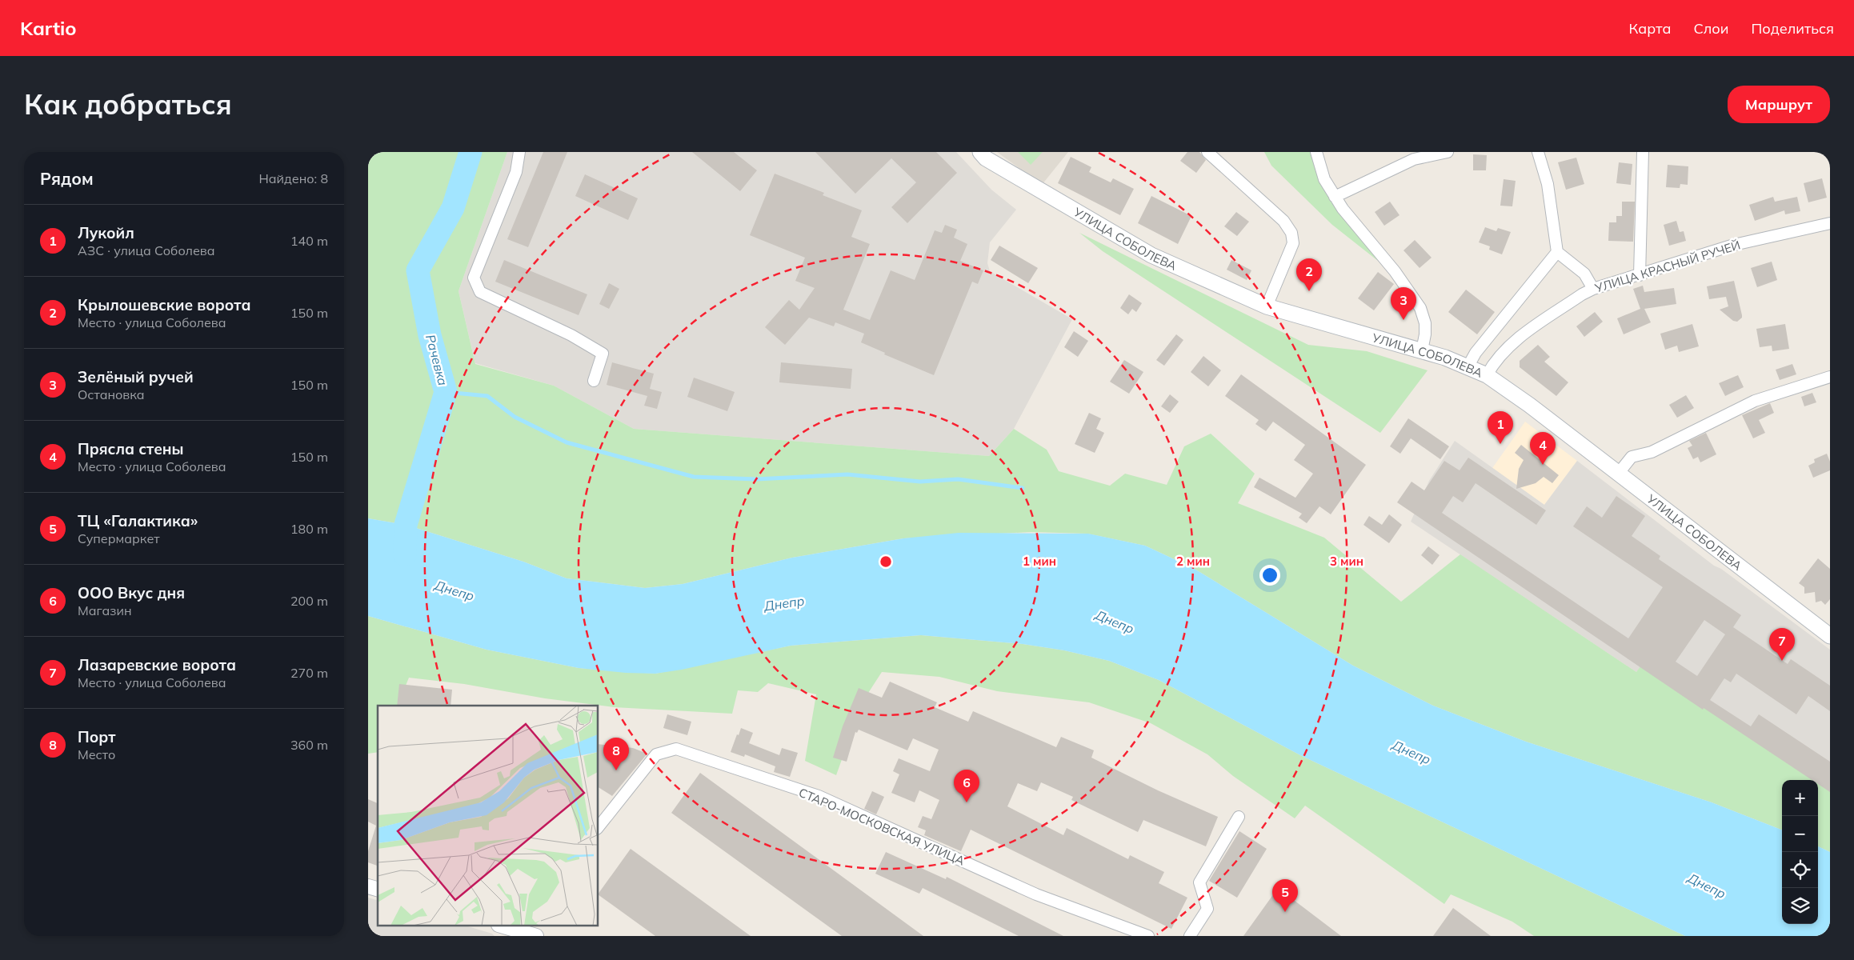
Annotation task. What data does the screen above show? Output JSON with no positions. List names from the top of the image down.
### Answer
{
  "streets": {
    "main road": ["УЛИЦА СОБОЛЕВА"],
    "street": ["УЛИЦА КРАСНЫЙ РУЧЕЙ", "СТАРО-МОСКОВСКАЯ УЛИЦА"]
  },
  "crossings": [
    ["УЛИЦА СОБОЛЕВА", "УЛИЦА КРАСНЫЙ РУЧЕЙ"]
  ],
  "water": ["Рачевка", "Днепр"],
  "page": {
    "header": "Kartio",
    "nav": ["Карта", "Слои", "Поделиться"],
    "buttons": "Маршрут",
    "title": "Как добраться",
    "heading": ["Рядом", "Найдено: 8"],
    "list": [
      {
        "mark": "1",
        "name": "Лукойл",
        "note": "АЗС · улица Соболева",
        "value": "140 m"
      },
      {
        "mark": "2",
        "name": "Крылошевские ворота",
        "note": "Место · улица Соболева",
        "value": "150 m"
      },
      {
        "mark": "3",
        "name": "Зелёный ручей",
        "note": "Остановка",
        "value": "150 m"
      },
      {
        "mark": "4",
        "name": "Прясла стены",
        "note": "Место · улица Соболева",
        "value": "150 m"
      },
      {
        "mark": "5",
        "name": "ТЦ «Галактика»",
        "note": "Супермаркет",
        "value": "180 m"
      },
      {
        "mark": "6",
        "name": "ООО Вкус дня",
        "note": "Магазин",
        "value": "200 m"
      },
      {
        "mark": "7",
        "name": "Лазаревские ворота",
        "note": "Место · улица Соболева",
        "value": "270 m"
      },
      {
        "mark": "8",
        "name": "Порт",
        "note": "Место",
        "value": "360 m"
      }
    ],
    "pins": [
      "2",
      "3",
      "1",
      "4",
      "7",
      "8",
      "6",
      "5"
    ],
    "map_buttons": ["+", "−"]
  },
  "rings": ["1 мин", "2 мин", "3 мин"]
}
